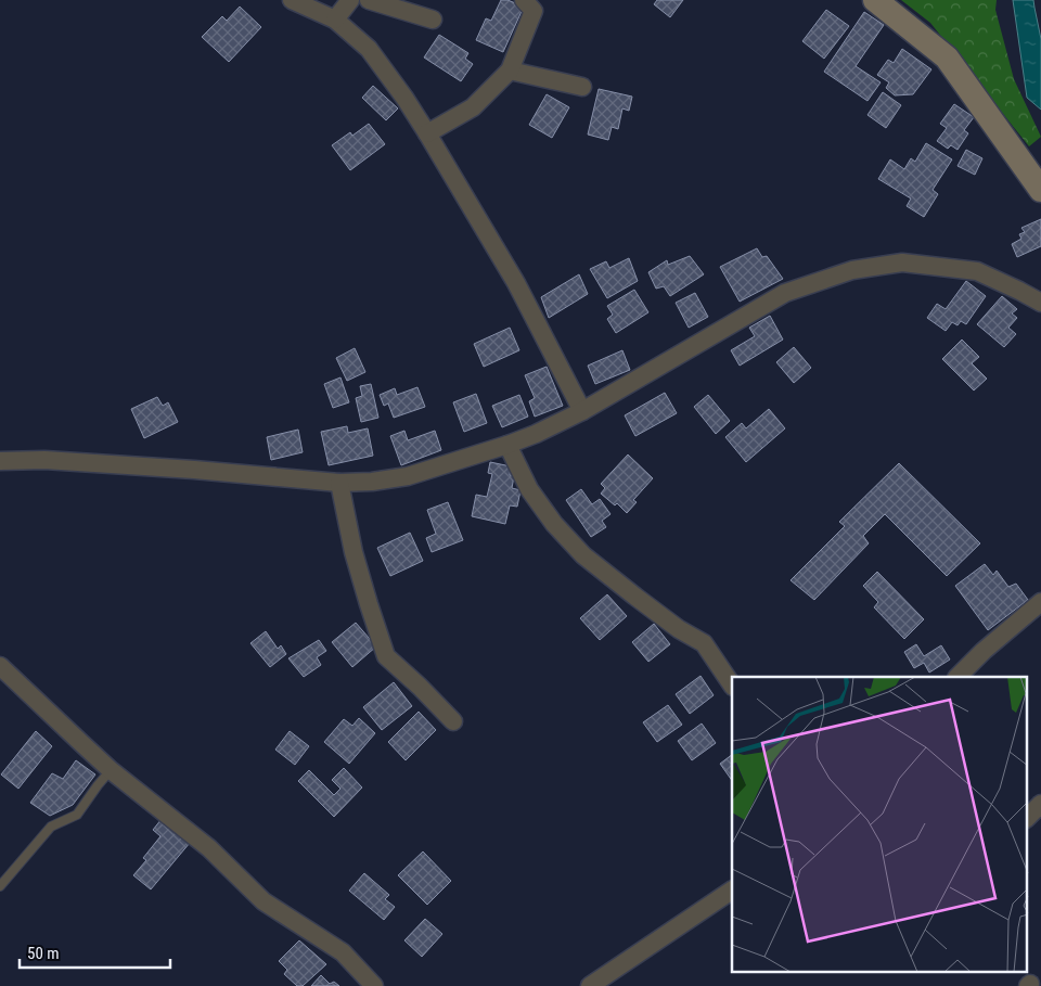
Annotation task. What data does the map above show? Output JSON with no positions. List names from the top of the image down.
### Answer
{
  "scale_bar": "50 m"
}
